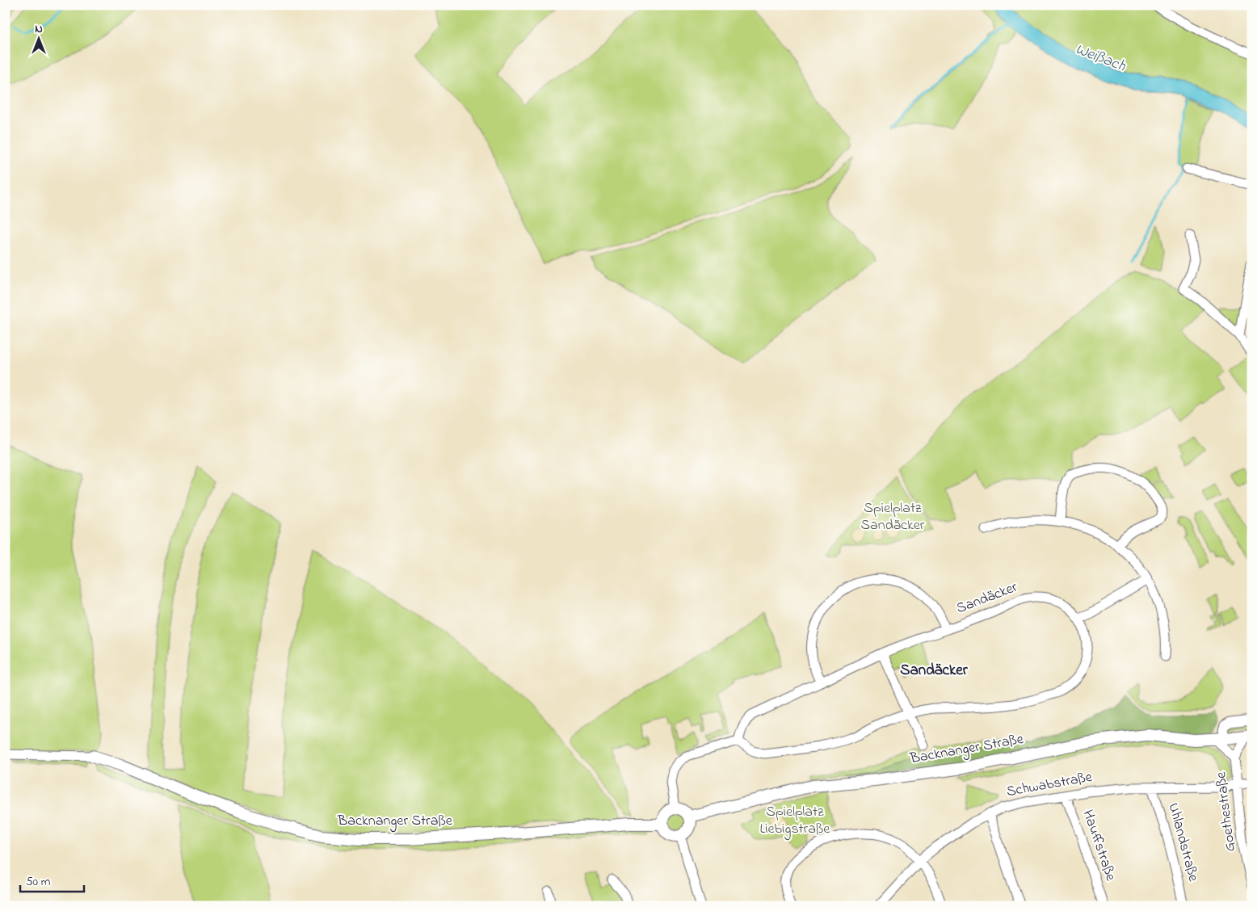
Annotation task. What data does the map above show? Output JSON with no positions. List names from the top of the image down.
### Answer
{
  "streets": {
    "street": [
      "Sandäcker",
      "Backnanger Straße",
      "Schwabstraße",
      "Goethestraße",
      "Uhlandstraße",
      "Hauffstraße"
    ]
  },
  "crossings": [
    ["Backnanger Straße", "Goethestraße"],
    ["Schwabstraße", "Goethestraße"],
    ["Schwabstraße", "Uhlandstraße"],
    ["Schwabstraße", "Hauffstraße"]
  ],
  "districts": ["Sandäcker"],
  "water": ["Weißach"],
  "parks": ["Spielplatz Sandäcker", "Spielplatz Liebigstraße"],
  "scale_bar": "50 m",
  "north": "top"
}
